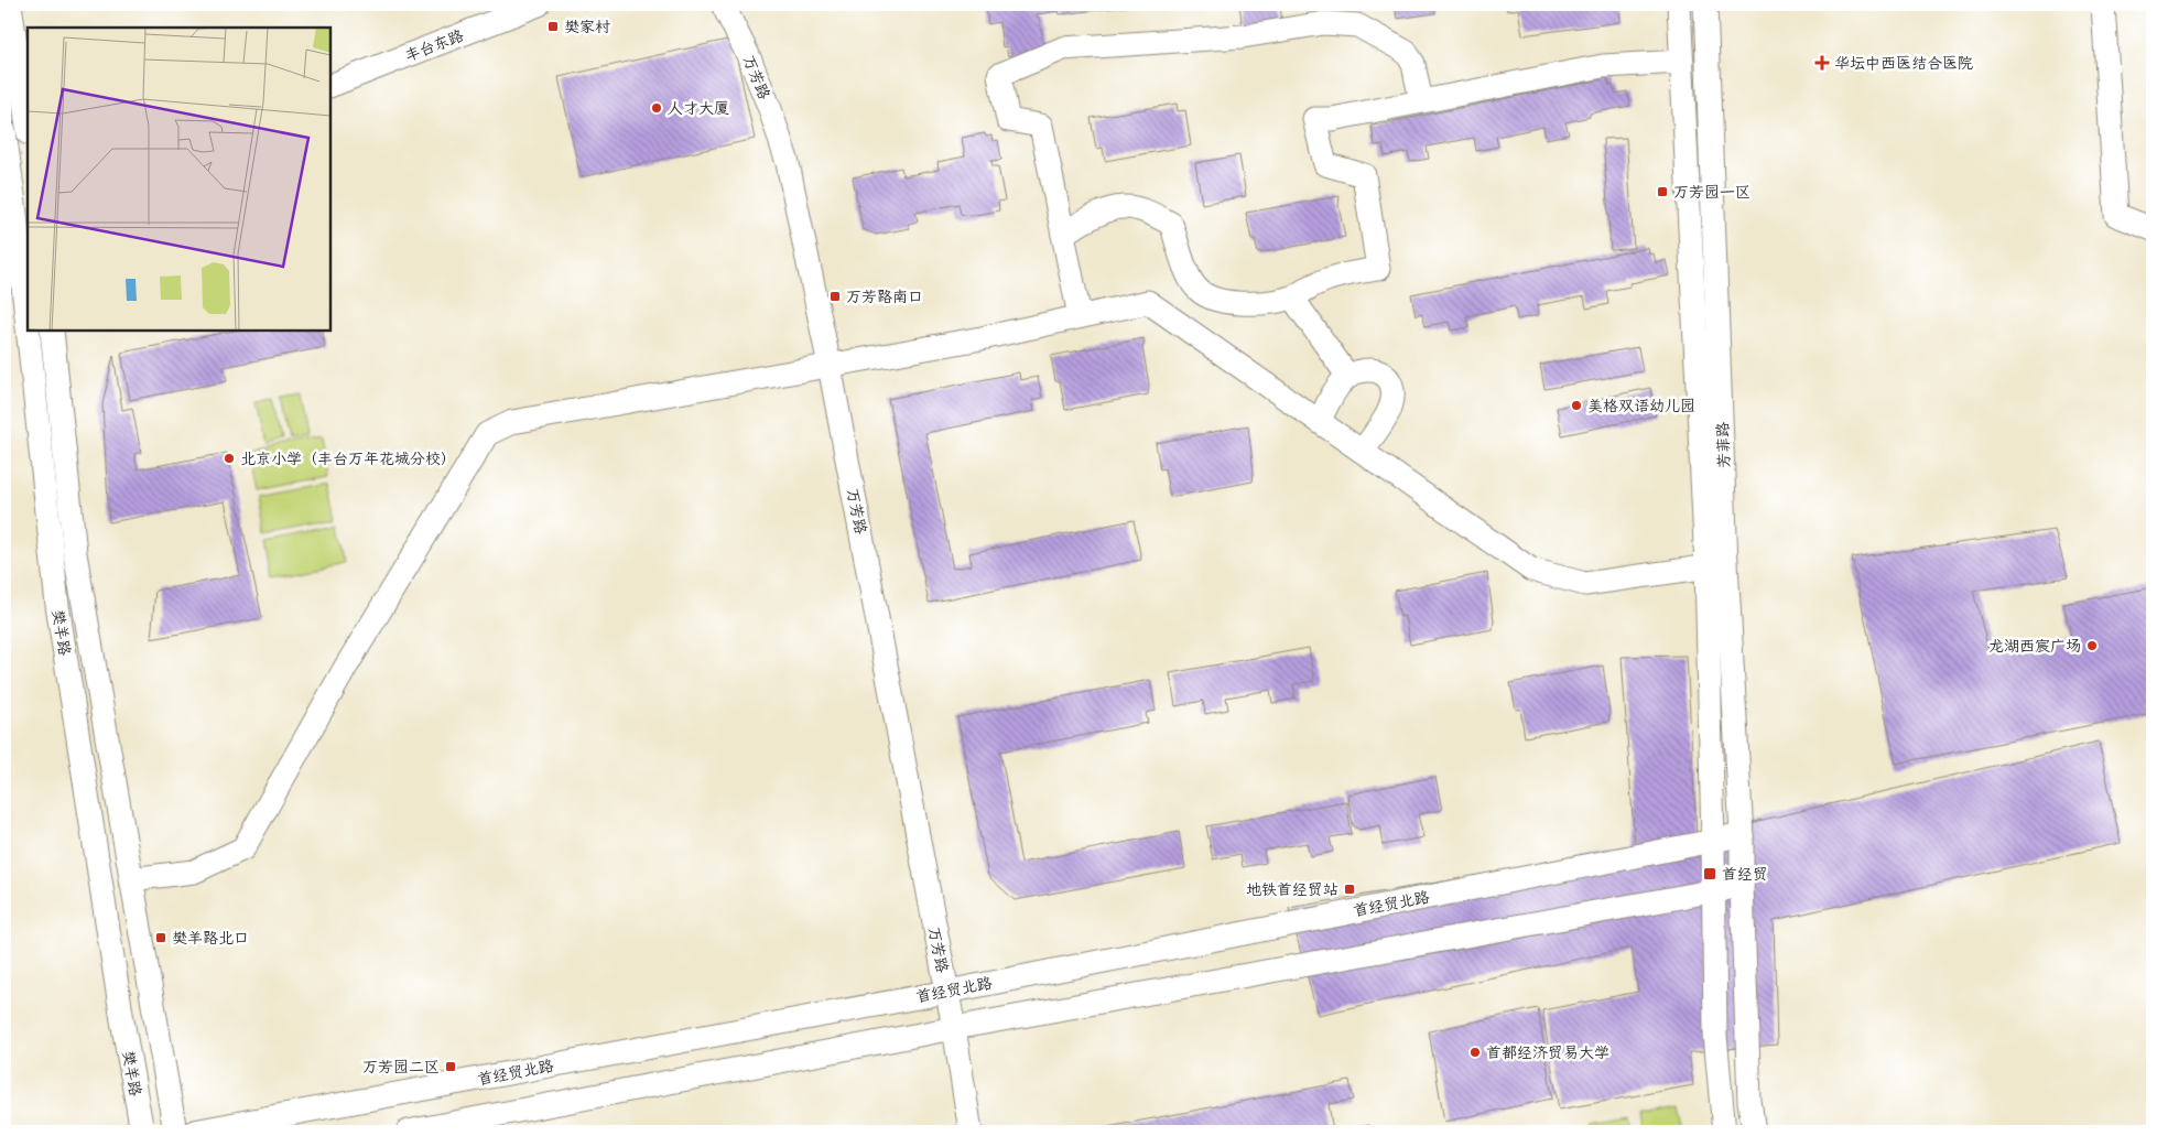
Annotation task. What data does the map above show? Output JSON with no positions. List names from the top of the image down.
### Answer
{
  "streets": {
    "street": [
      "丰台东路",
      "万芳路",
      "芳菲路",
      "樊羊路",
      "首经贸北路"
    ]
  },
  "crossings": [
    ["万芳路", "首经贸北路"],
    ["芳菲路", "首经贸北路"]
  ],
  "places": {
    "transit": [
      "樊家村",
      "万芳园一区",
      "万芳路南口",
      "首经贸",
      "地铁首经贸站",
      "樊羊路北口",
      "万芳园二区"
    ],
    "health": ["华坛中西医结合医院"],
    "other": [
      "人才大厦",
      "美格双语幼儿园",
      "北京小学（丰台万年花城分校）",
      "龙湖西宸广场",
      "首都经济贸易大学"
    ]
  }
}
